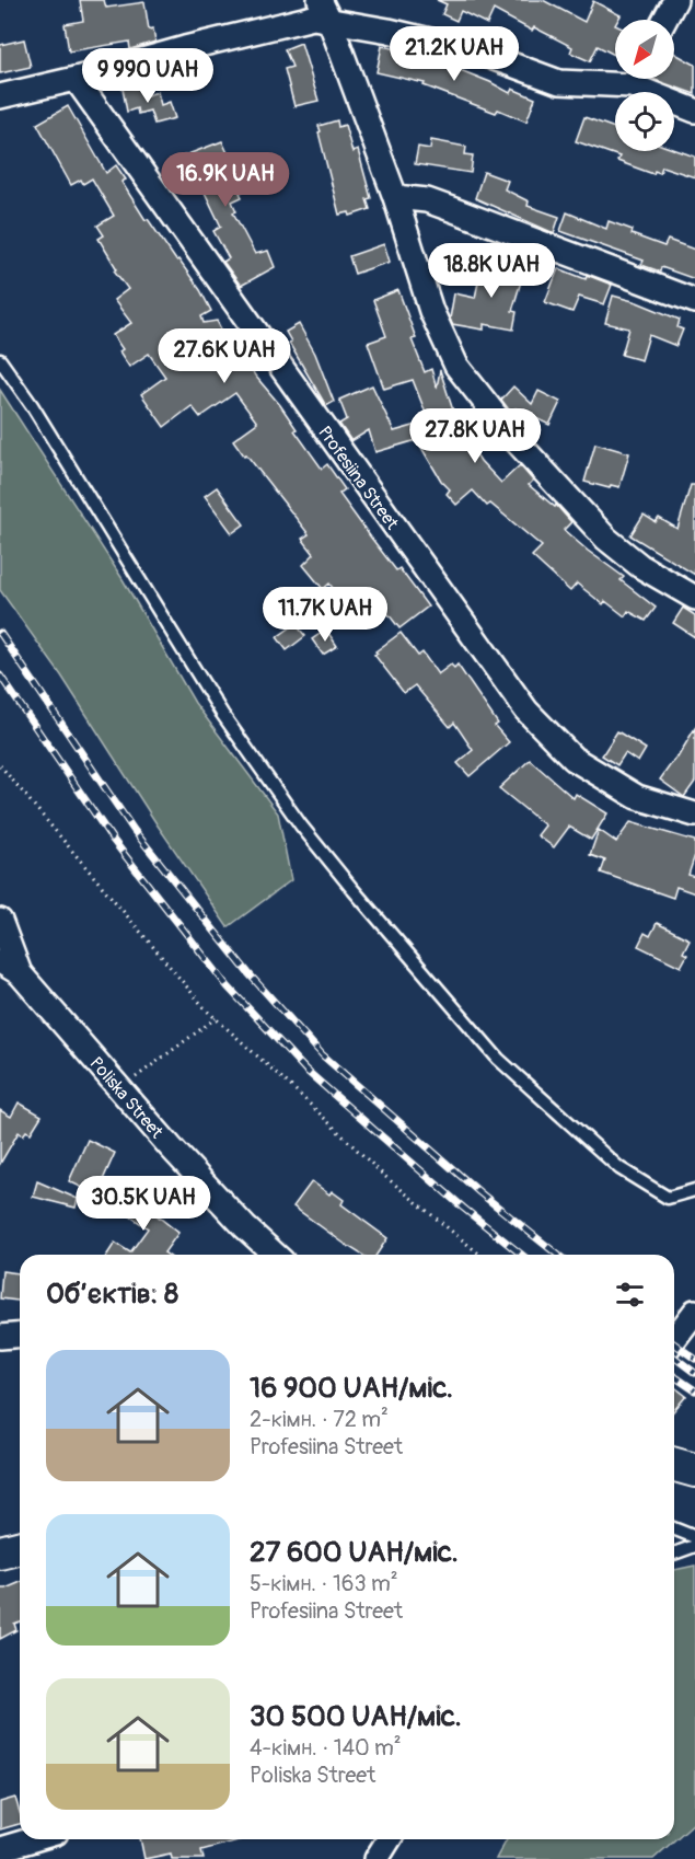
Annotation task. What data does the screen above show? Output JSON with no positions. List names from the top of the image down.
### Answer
{
  "streets": {
    "street": ["Profesiina Street", "Poliska Street"]
  },
  "north": "bottom left",
  "page": {
    "price": [
      "21.2K UAH",
      "9 990 UAH",
      "16.9K UAH",
      "18.8K UAH",
      "27.6K UAH",
      "27.8K UAH",
      "11.7K UAH",
      "30.5K UAH"
    ],
    "heading": "Об’єктів: 8",
    "list": [
      {
        "name": "16 900 UAH/міс.",
        "note": "2-кімн. · 72 m² · Profesiina Street"
      },
      {
        "name": "27 600 UAH/міс.",
        "note": "5-кімн. · 163 m² · Profesiina Street"
      },
      {
        "name": "30 500 UAH/міс.",
        "note": "4-кімн. · 140 m² · Poliska Street"
      }
    ]
  }
}
